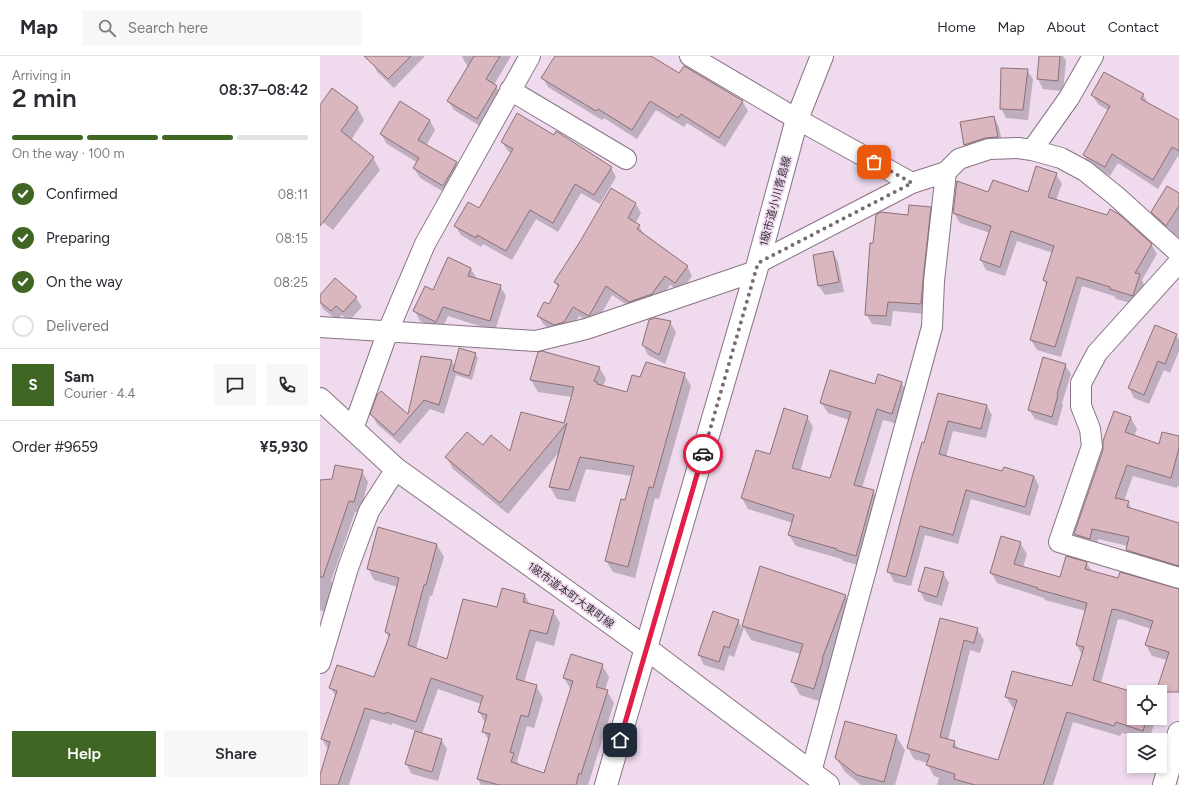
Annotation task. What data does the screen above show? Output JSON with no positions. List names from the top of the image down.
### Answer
{
  "streets": {
    "street": ["1級市道小川青島線", "1級市道本町大東町線"]
  },
  "crossings": [
    ["1級市道小川青島線", "1級市道本町大東町線"]
  ],
  "page": {
    "header": "Map",
    "search": "Search here",
    "nav": [
      "Home",
      "Map",
      "About",
      "Contact"
    ],
    "heading": ["2 min", "Arriving in", "08:37–08:42"],
    "panel": [
      "Sam",
      "Courier · 4.4",
      "Order #9659",
      "¥5,930"
    ],
    "bar": "On the way · 100 m",
    "list": [
      ["Confirmed", "08:11"],
      ["Preparing", "08:15"],
      ["On the way", "08:25"],
      "Delivered"
    ],
    "round": "S",
    "buttons": ["Help", "Share"]
  }
}
